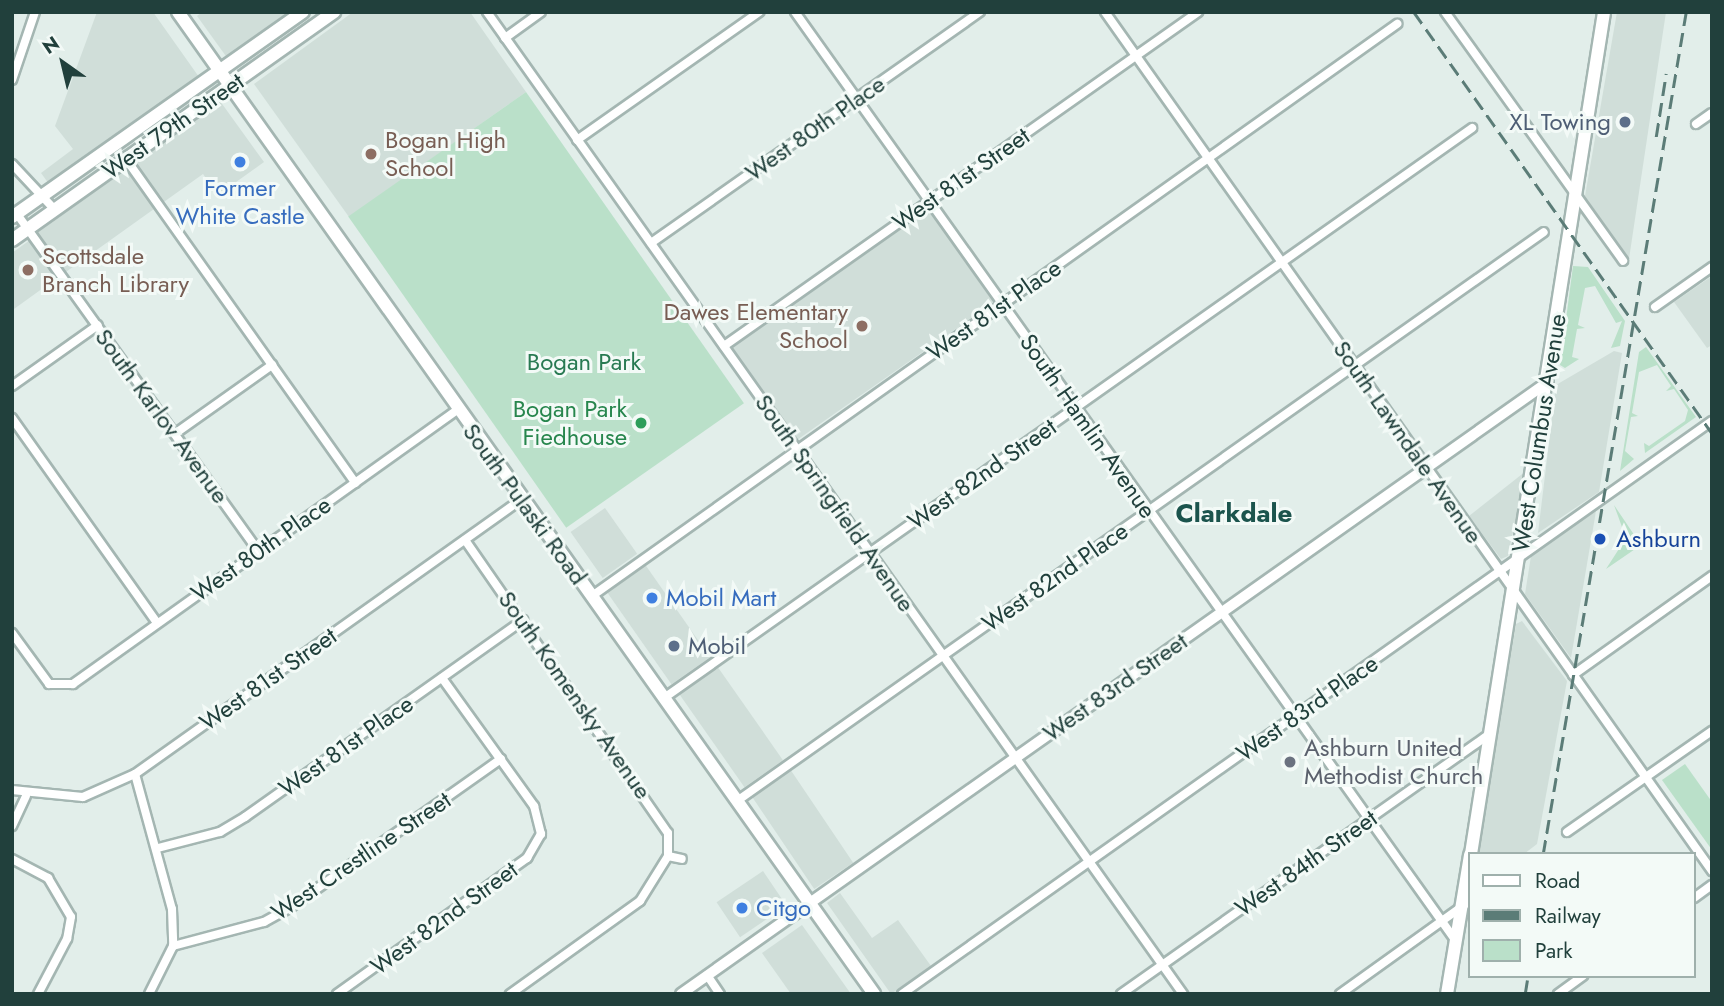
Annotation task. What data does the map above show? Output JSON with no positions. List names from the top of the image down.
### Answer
{
  "streets": {
    "main road": ["West 79th Street", "West Columbus Avenue", "South Pulaski Road"],
    "street": [
      "West 80th Place",
      "West 81st Street",
      "West 81st Place",
      "South Karlov Avenue",
      "South Hamlin Avenue",
      "South Lawndale Avenue",
      "West 82nd Street",
      "South Springfield Avenue",
      "West 82nd Place",
      "West 83rd Street",
      "South Komensky Avenue",
      "West 83rd Place",
      "West Crestline Street",
      "West 84th Street"
    ]
  },
  "crossings": [
    ["West 79th Street", "South Karlov Avenue"],
    ["West 79th Street", "South Pulaski Road"],
    ["West 80th Place", "South Karlov Avenue"],
    ["West 80th Place", "South Hamlin Avenue"],
    ["West 80th Place", "South Springfield Avenue"],
    ["West 80th Place", "South Pulaski Road"],
    ["West 81st Street", "South Hamlin Avenue"],
    ["West 81st Street", "South Lawndale Avenue"],
    ["West 81st Street", "South Springfield Avenue"],
    ["West 81st Street", "South Pulaski Road"],
    ["West 81st Street", "South Komensky Avenue"],
    ["West 81st Place", "South Hamlin Avenue"],
    ["West 81st Place", "South Lawndale Avenue"],
    ["West 81st Place", "South Springfield Avenue"],
    ["West 81st Place", "South Pulaski Road"],
    ["West 81st Place", "South Komensky Avenue"],
    ["South Hamlin Avenue", "West Columbus Avenue"],
    ["South Hamlin Avenue", "West 82nd Street"],
    ["South Hamlin Avenue", "West 82nd Place"],
    ["South Hamlin Avenue", "West 83rd Street"],
    ["South Hamlin Avenue", "West 83rd Place"],
    ["South Hamlin Avenue", "West 84th Street"],
    ["West Columbus Avenue", "South Lawndale Avenue"],
    ["West Columbus Avenue", "West 83rd Street"],
    ["West Columbus Avenue", "West 83rd Place"],
    ["West Columbus Avenue", "West 84th Street"],
    ["South Lawndale Avenue", "West 82nd Street"],
    ["South Lawndale Avenue", "West 82nd Place"],
    ["South Lawndale Avenue", "West 83rd Street"],
    ["South Lawndale Avenue", "West 83rd Place"],
    ["West 82nd Street", "South Springfield Avenue"],
    ["West 82nd Street", "South Pulaski Road"],
    ["West 82nd Street", "West Crestline Street"],
    ["South Springfield Avenue", "West 82nd Place"],
    ["South Springfield Avenue", "West 83rd Street"],
    ["South Springfield Avenue", "West 83rd Place"],
    ["South Springfield Avenue", "West 84th Street"],
    ["South Pulaski Road", "West 82nd Place"],
    ["South Pulaski Road", "West 83rd Street"]
  ],
  "districts": ["Clarkdale"],
  "parks": ["Bogan Park"],
  "places": [
    "XL Towing",
    "Bogan High School",
    "Former White Castle",
    "Scottsdale Branch Library",
    "Dawes Elementary School",
    "Bogan Park Fiedhouse",
    "Ashburn",
    "Mobil Mart",
    "Mobil",
    "Ashburn United Methodist Church",
    "Citgo"
  ],
  "legend": ["Road", "Railway", "Park"],
  "north": "top left"
}
